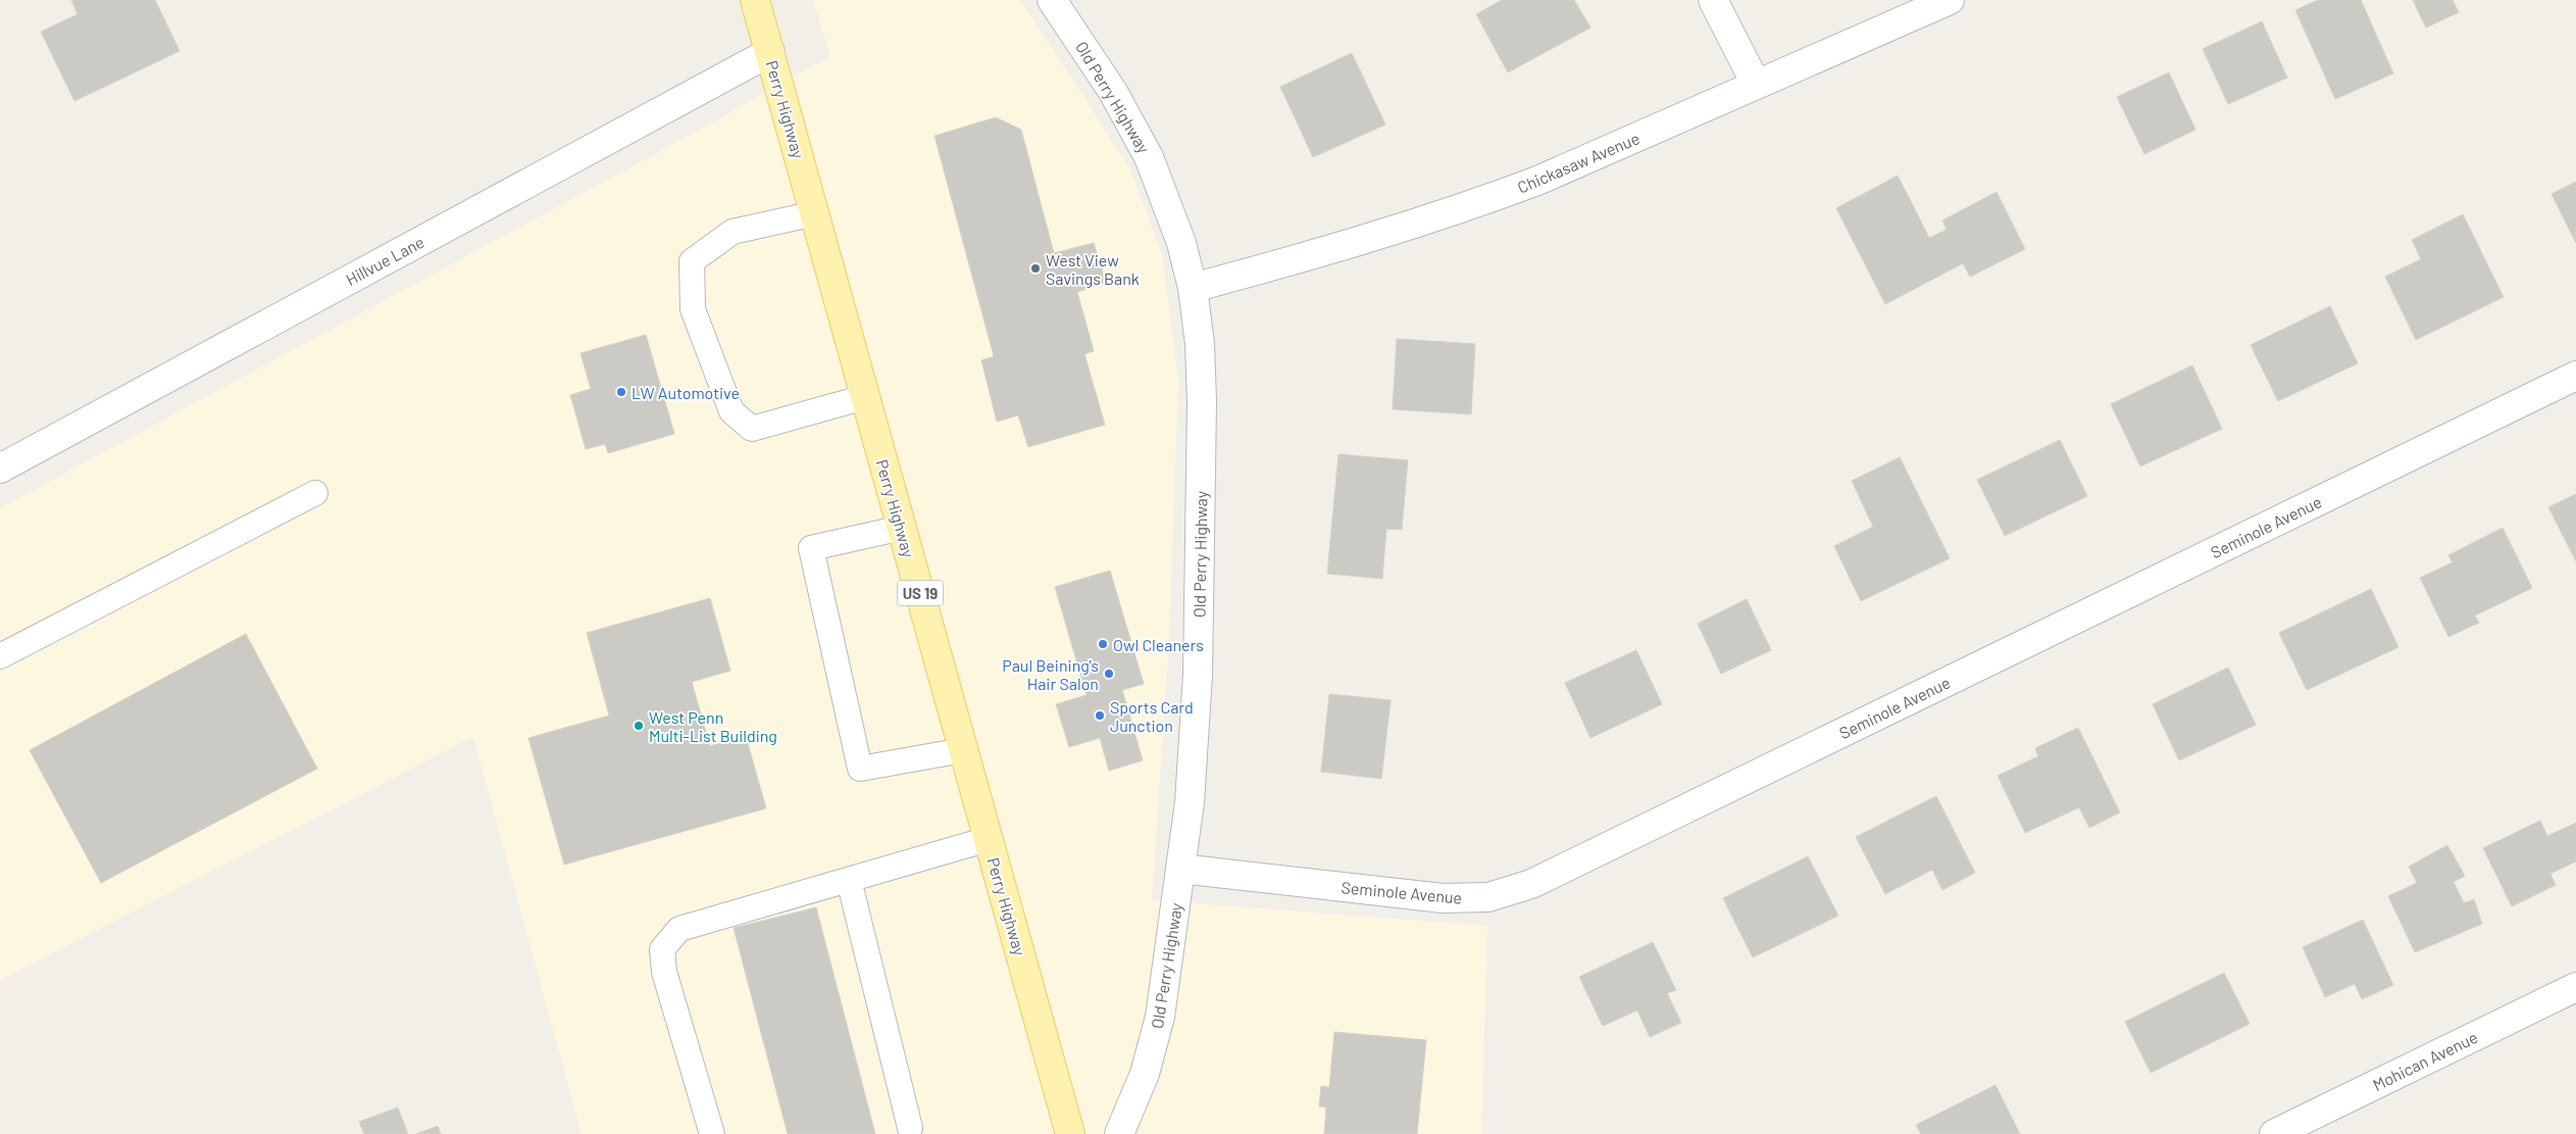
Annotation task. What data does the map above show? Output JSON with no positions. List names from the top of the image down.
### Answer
{
  "streets": {
    "main road": ["Perry Highway", "US 19"],
    "street": [
      "Old Perry Highway",
      "Chickasaw Avenue",
      "Hillvue Lane",
      "Seminole Avenue",
      "Mohican Avenue"
    ]
  },
  "crossings": [
    ["Old Perry Highway", "Chickasaw Avenue"],
    ["Old Perry Highway", "Seminole Avenue"],
    ["Perry Highway", "Hillvue Lane"]
  ],
  "places": [
    "West View Savings Bank",
    "LW Automotive",
    "Owl Cleaners",
    "Paul Beining's Hair Salon",
    "Sports Card Junction",
    "West Penn Multi-List Building"
  ]
}
